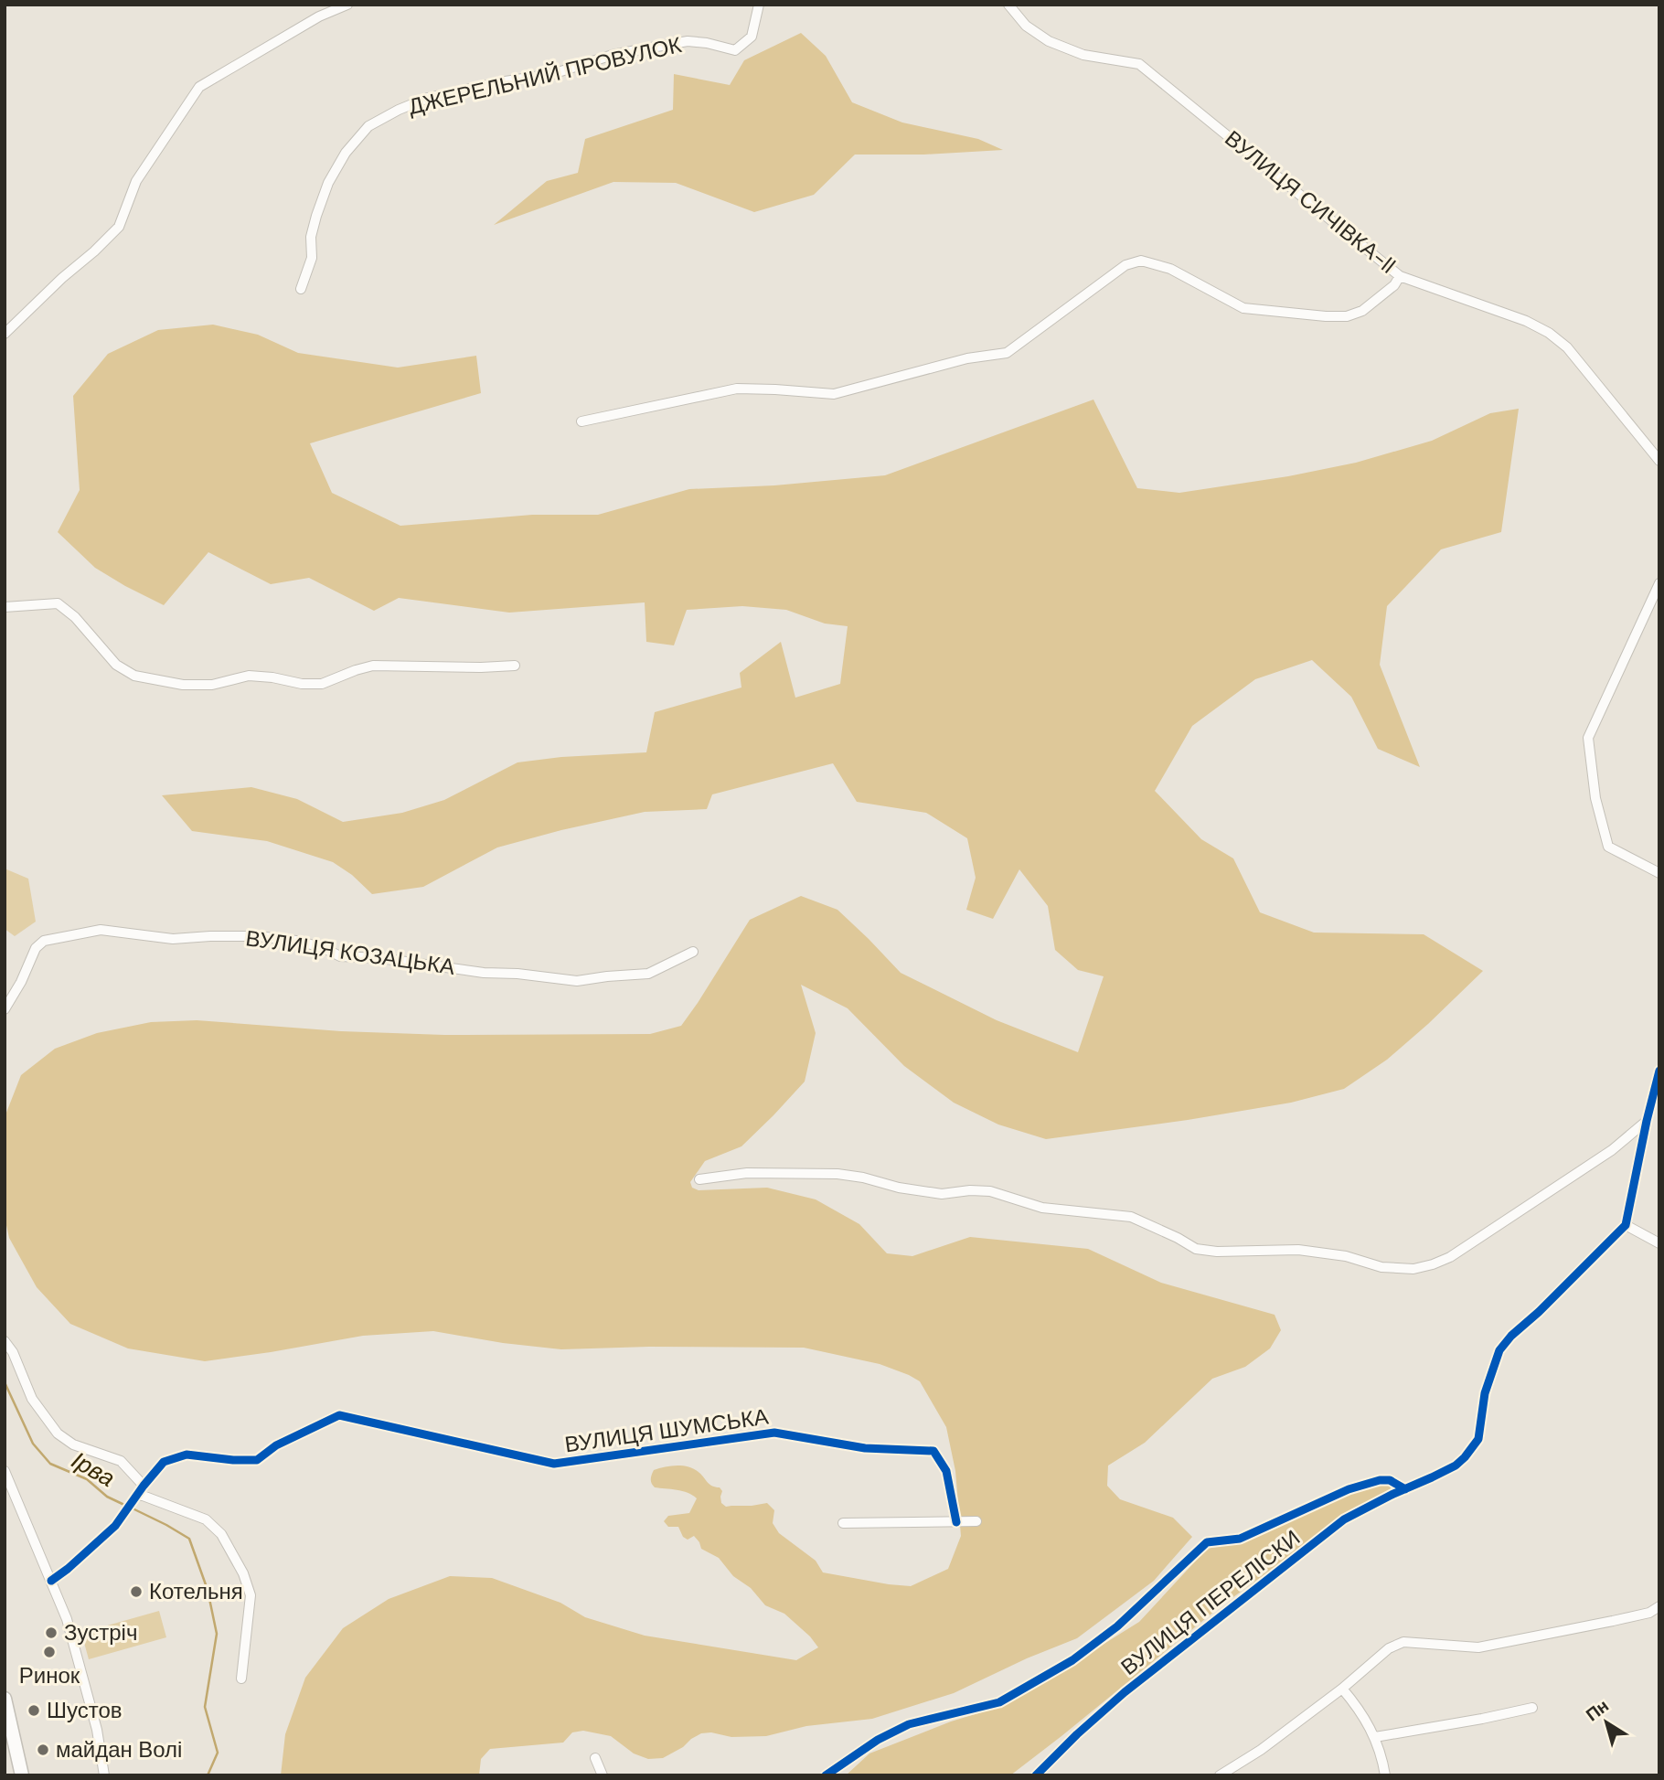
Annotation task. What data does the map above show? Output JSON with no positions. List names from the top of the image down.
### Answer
{
  "streets": {
    "street": [
      "ДЖЕРЕЛЬНИЙ ПРОВУЛОК",
      "ВУЛИЦЯ СИЧІВКА-II",
      "ВУЛИЦЯ КОЗАЦЬКА",
      "ВУЛИЦЯ ШУМСЬКА",
      "ВУЛИЦЯ ПЕРЕЛІСКИ"
    ]
  },
  "water": ["Ірва"],
  "places": [
    "Котельня",
    "Зустріч",
    "Ринок",
    "Шустов",
    "майдан Волі"
  ],
  "north": "top left"
}
